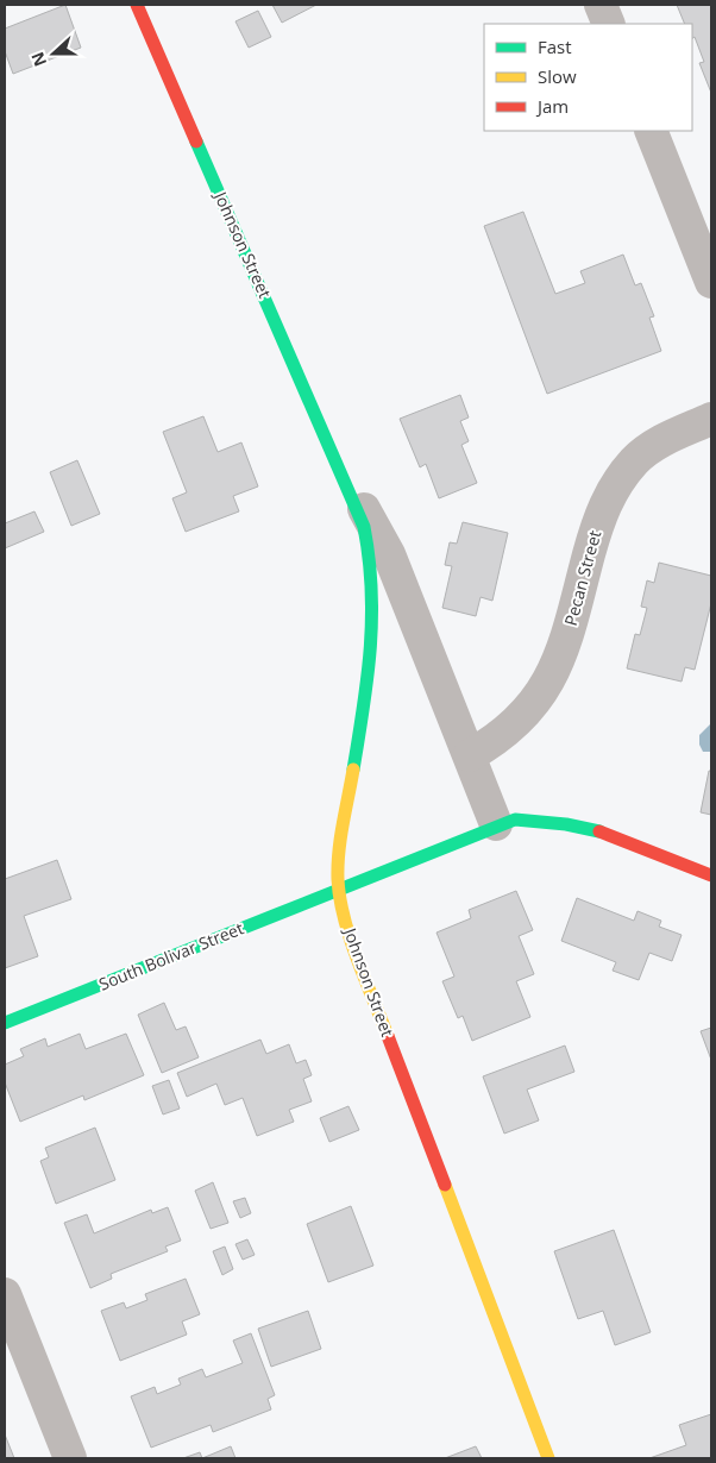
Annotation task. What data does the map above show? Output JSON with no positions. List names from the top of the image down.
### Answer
{
  "streets": {
    "street": ["Johnson Street", "Pecan Street", "South Bolivar Street"]
  },
  "crossings": [
    ["Johnson Street", "Pecan Street"],
    ["Johnson Street", "South Bolivar Street"]
  ],
  "legend": ["Fast", "Slow", "Jam"],
  "north": "left"
}
